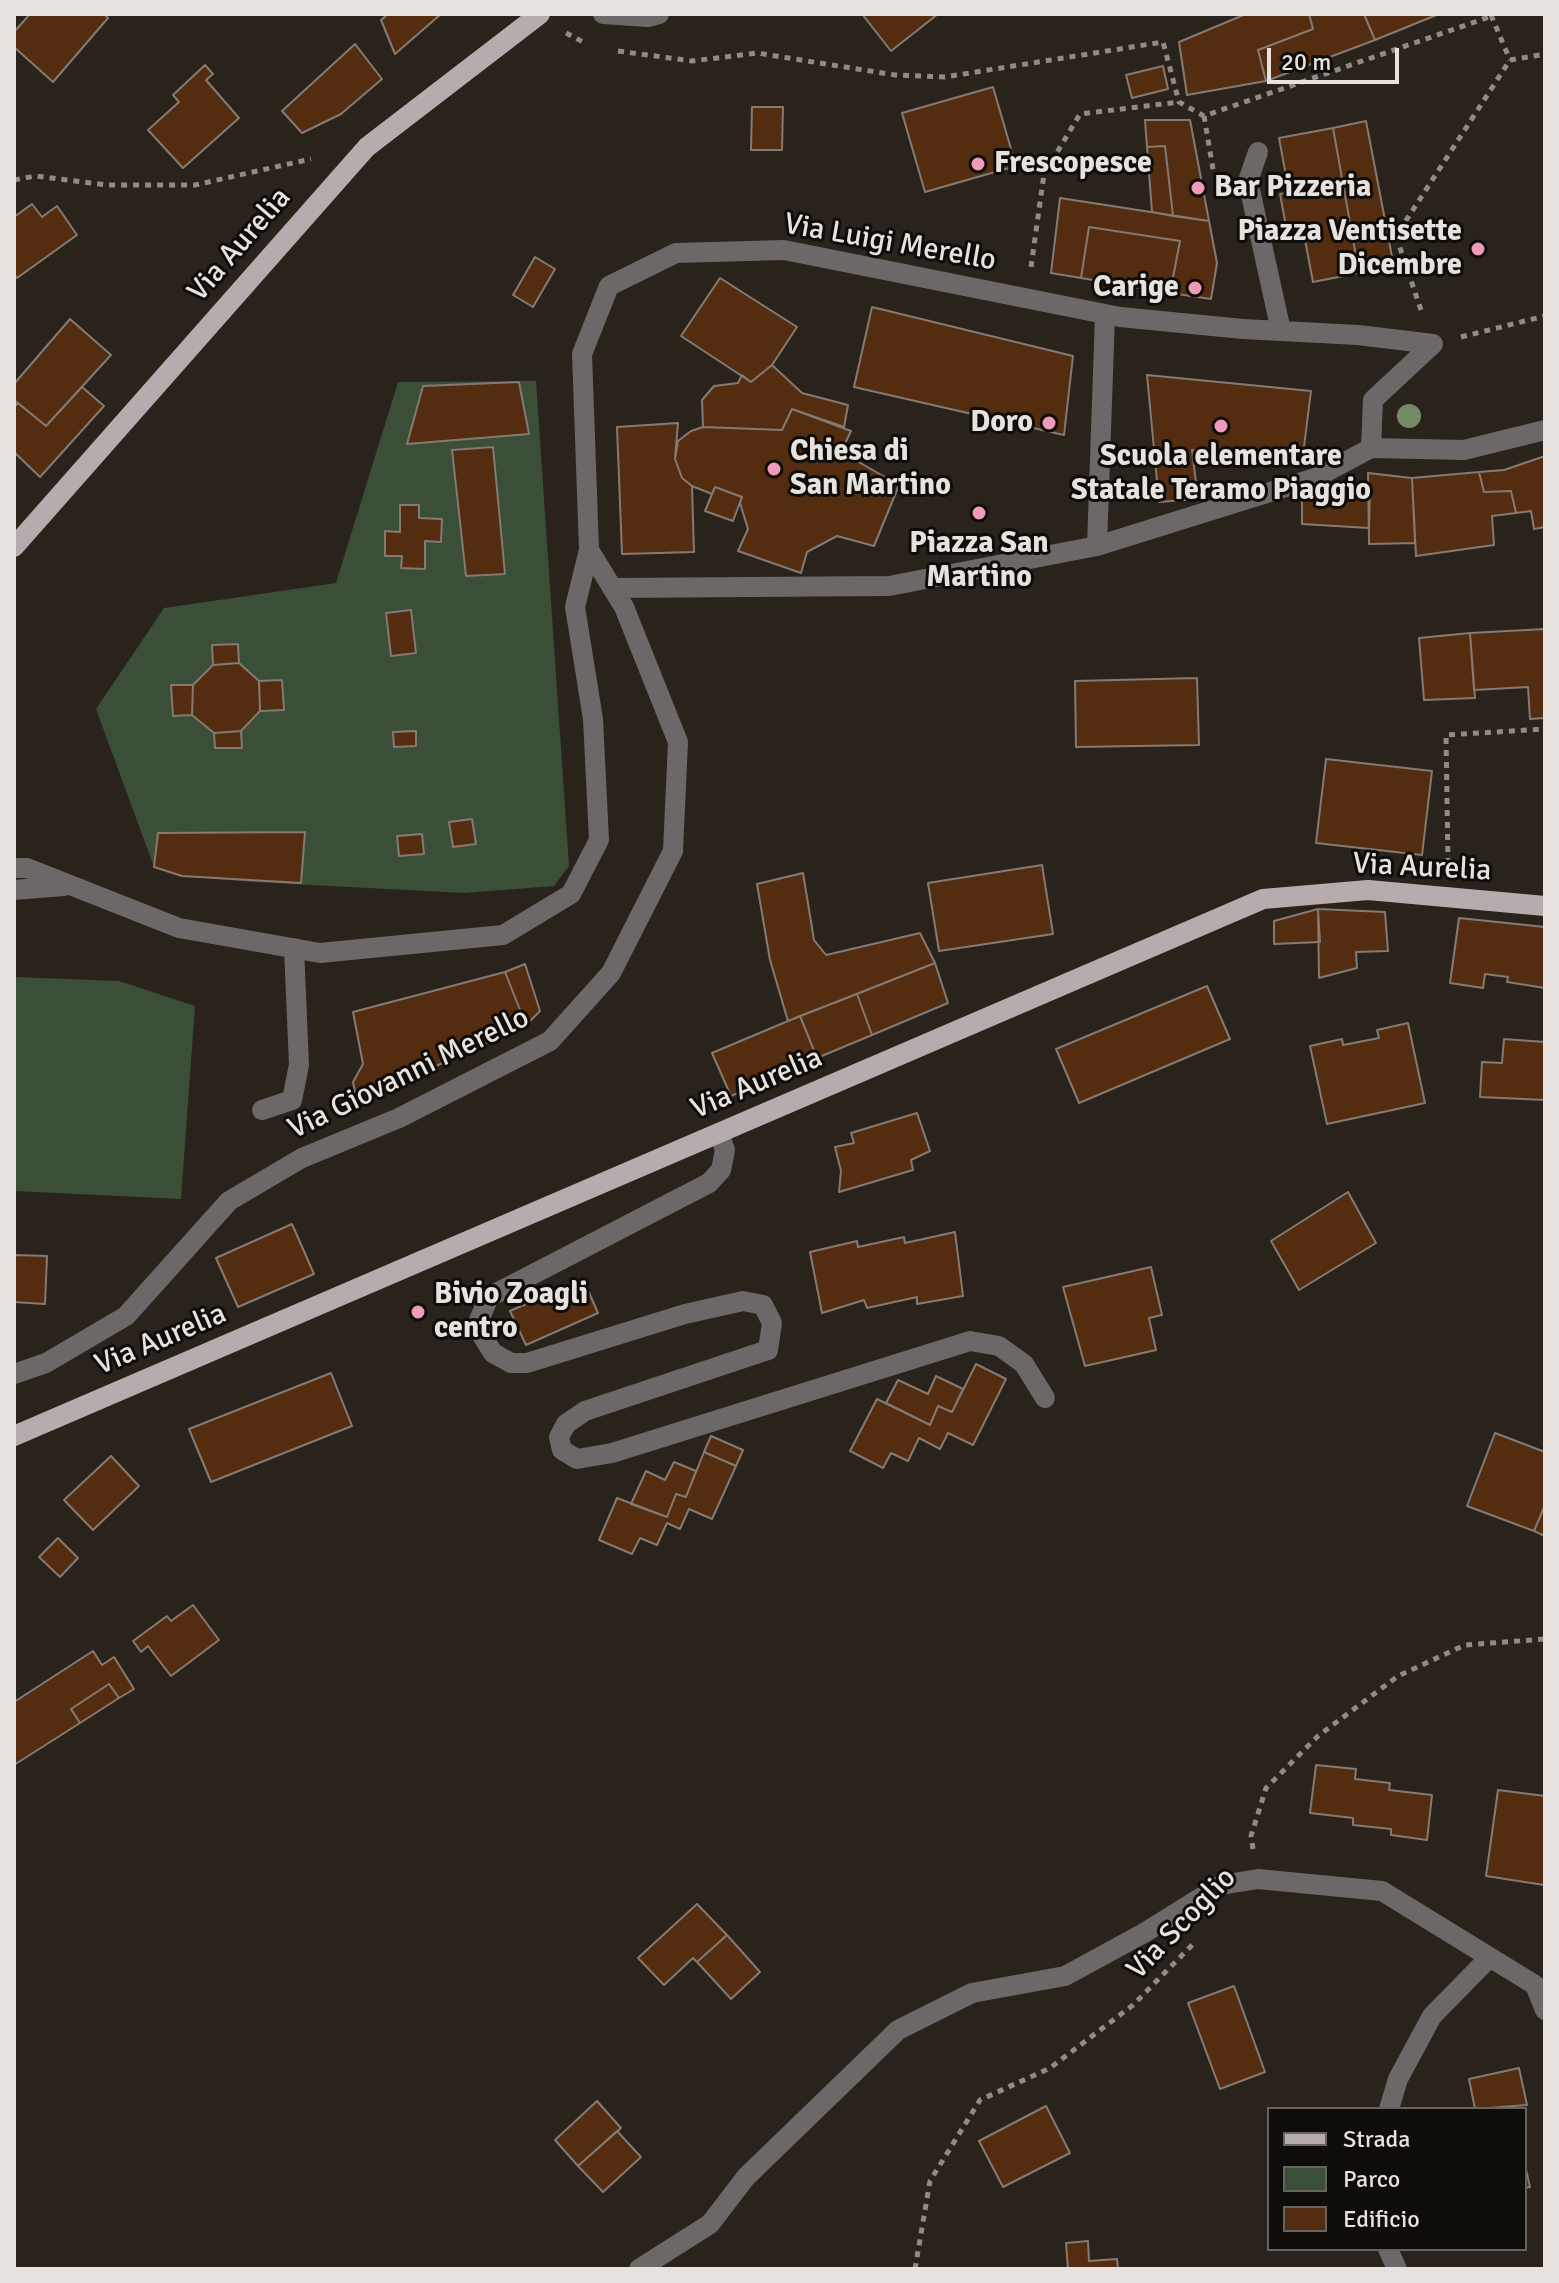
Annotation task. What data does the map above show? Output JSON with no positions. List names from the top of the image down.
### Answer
{
  "streets": {
    "main road": ["Via Aurelia"],
    "street": ["Via Luigi Merello", "Via Giovanni Merello"],
    "path": ["Via Scoglio"]
  },
  "crossings": [
    ["Via Luigi Merello", "Via Giovanni Merello"]
  ],
  "places": [
    "Frescopesce",
    "Bar Pizzeria",
    "Piazza Ventisette Dicembre",
    "Carige",
    "Doro",
    "Scuola elementare Statale Teramo Piaggio",
    "Chiesa di San Martino",
    "Piazza San Martino",
    "Bivio Zoagli centro"
  ],
  "legend": ["Strada", "Parco", "Edificio"],
  "scale_bar": "20 m"
}
